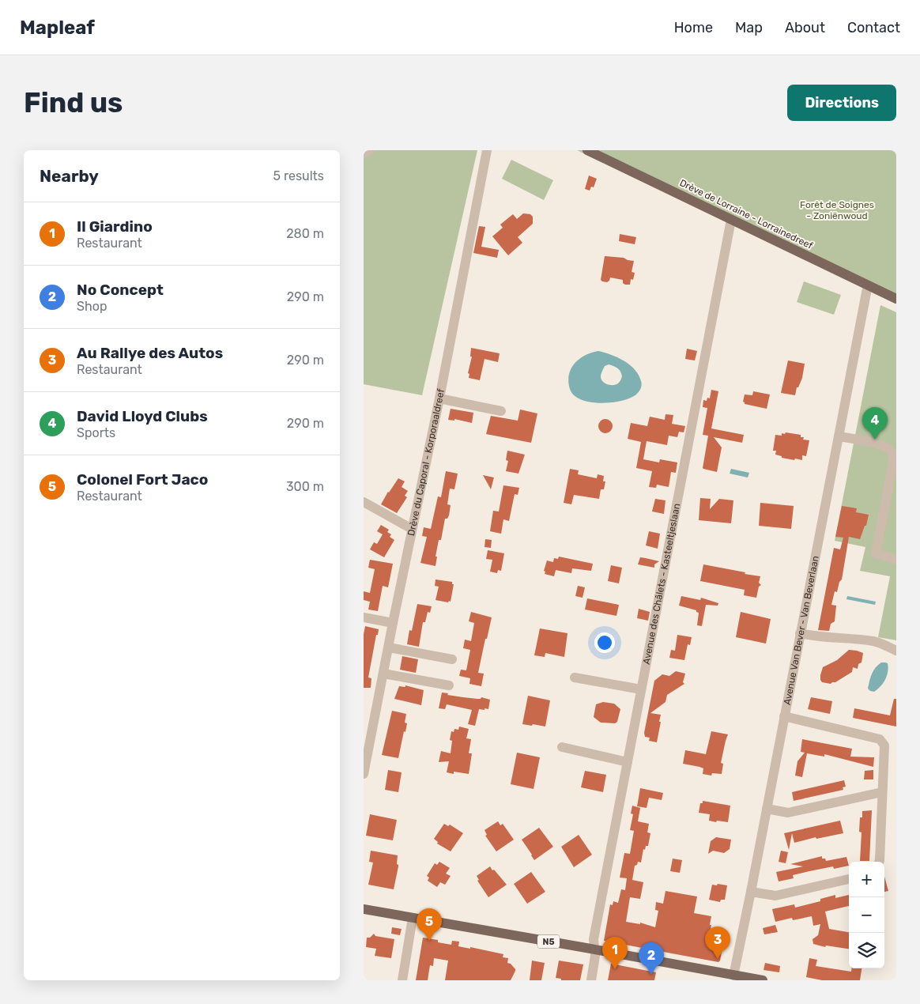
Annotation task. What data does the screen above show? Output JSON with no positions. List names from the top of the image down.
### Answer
{
  "streets": {
    "main road": ["Drève de Lorraine - Lorrainedreef", "N5"],
    "street": ["Drève du Caporal - Korporaaldreef", "Avenue des Châlets - Kasteeltjeslaan", "Avenue Van Bever - Van Beverlaan"]
  },
  "crossings": [
    ["Drève de Lorraine - Lorrainedreef", "Avenue des Châlets - Kasteeltjeslaan"],
    ["Drève de Lorraine - Lorrainedreef", "Avenue Van Bever - Van Beverlaan"],
    ["Avenue des Châlets - Kasteeltjeslaan", "N5"],
    ["Avenue Van Bever - Van Beverlaan", "N5"]
  ],
  "parks": ["Forêt de Soignes - Zoniënwoud"],
  "page": {
    "header": "Mapleaf",
    "nav": [
      "Home",
      "Map",
      "About",
      "Contact"
    ],
    "buttons": "Directions",
    "title": "Find us",
    "heading": ["Nearby", "5 results"],
    "list": [
      {
        "mark": "1",
        "name": "Il Giardino",
        "note": "Restaurant",
        "value": "280 m"
      },
      {
        "mark": "2",
        "name": "No Concept",
        "note": "Shop",
        "value": "290 m"
      },
      {
        "mark": "3",
        "name": "Au Rallye des Autos",
        "note": "Restaurant",
        "value": "290 m"
      },
      {
        "mark": "4",
        "name": "David Lloyd Clubs",
        "note": "Sports",
        "value": "290 m"
      },
      {
        "mark": "5",
        "name": "Colonel Fort Jaco",
        "note": "Restaurant",
        "value": "300 m"
      }
    ],
    "pins": [
      "4",
      "5",
      "3",
      "1",
      "2"
    ],
    "map_buttons": ["+", "−"]
  }
}
